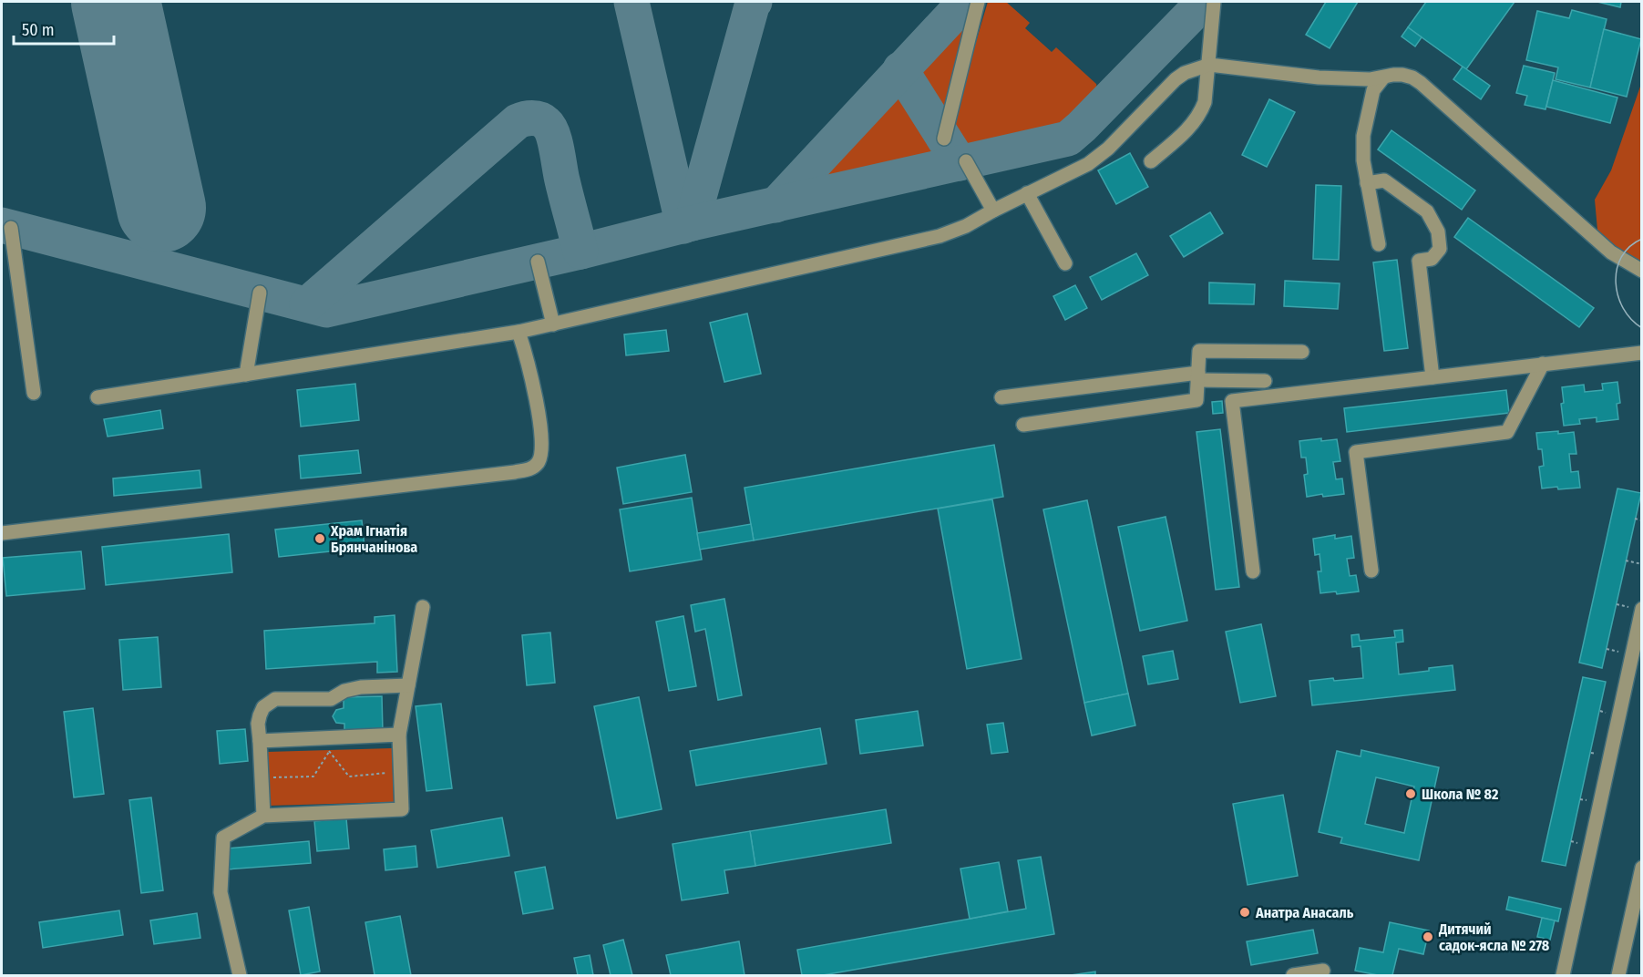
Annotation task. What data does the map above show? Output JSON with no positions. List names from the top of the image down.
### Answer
{
  "places": [
    "Храм Ігнатія Брянчанінова",
    "Школа № 82",
    "Анатра Анасаль",
    "Дитячий садок-ясла № 278"
  ],
  "scale_bar": "50 m"
}
